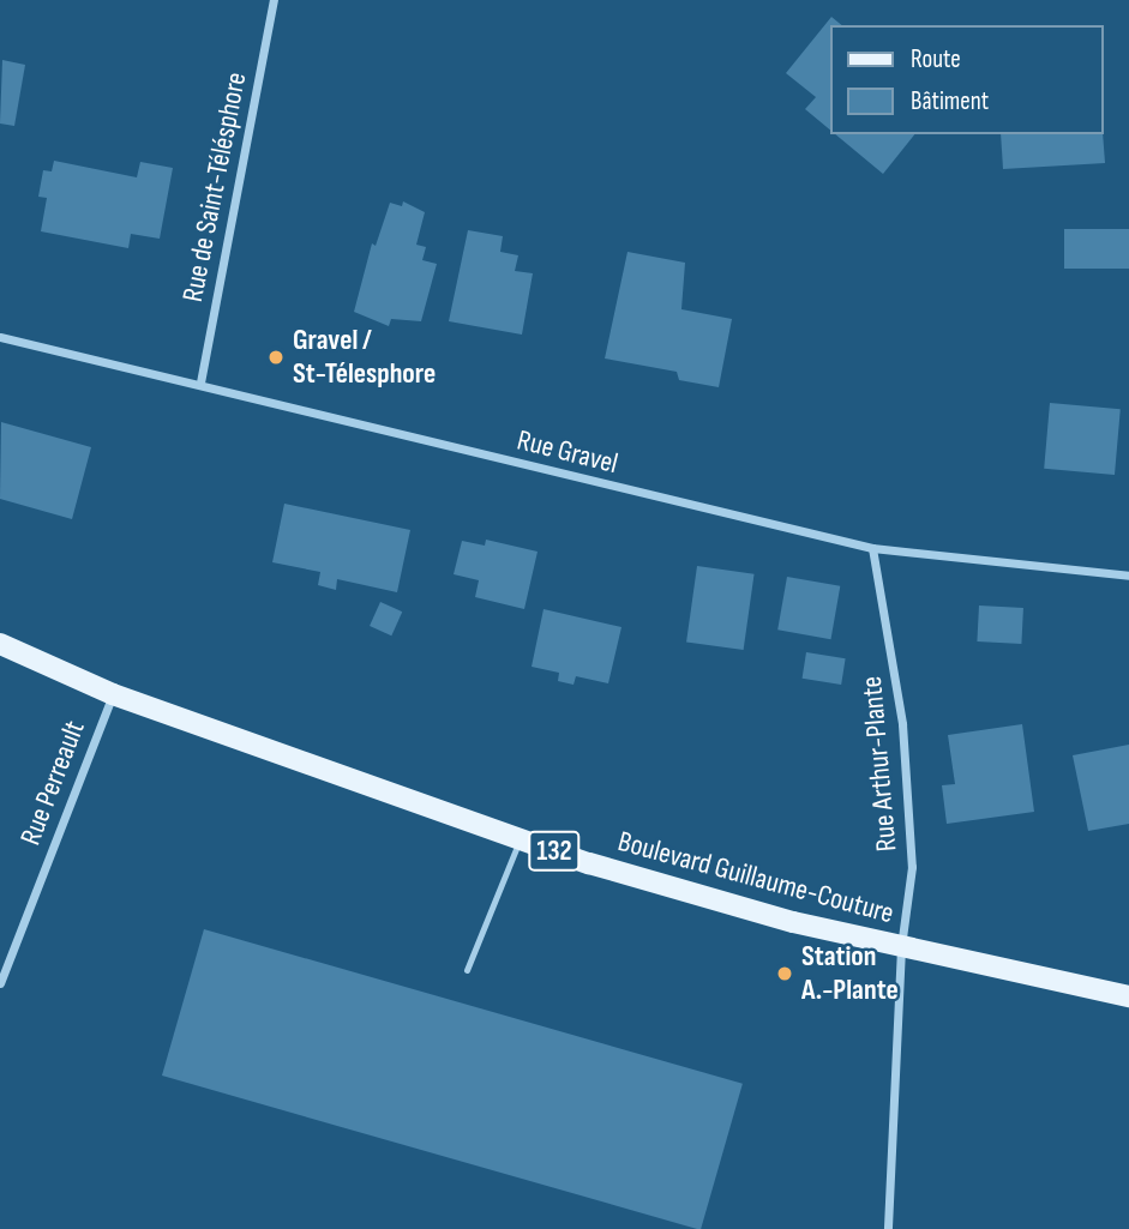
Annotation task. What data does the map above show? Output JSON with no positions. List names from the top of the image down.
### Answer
{
  "streets": {
    "main road": ["132", "Boulevard Guillaume-Couture"],
    "street": [
      "Rue de Saint-Télésphore",
      "Rue Gravel",
      "Rue Arthur-Plante",
      "Rue Perreault"
    ]
  },
  "crossings": [
    ["Rue de Saint-Télésphore", "Rue Gravel"],
    ["Rue Gravel", "Rue Arthur-Plante"],
    ["Rue Arthur-Plante", "Boulevard Guillaume-Couture"],
    ["Rue Perreault", "Boulevard Guillaume-Couture"]
  ],
  "places": ["Gravel / St-Télesphore", "Station A.-Plante"],
  "legend": ["Route", "Bâtiment"]
}
